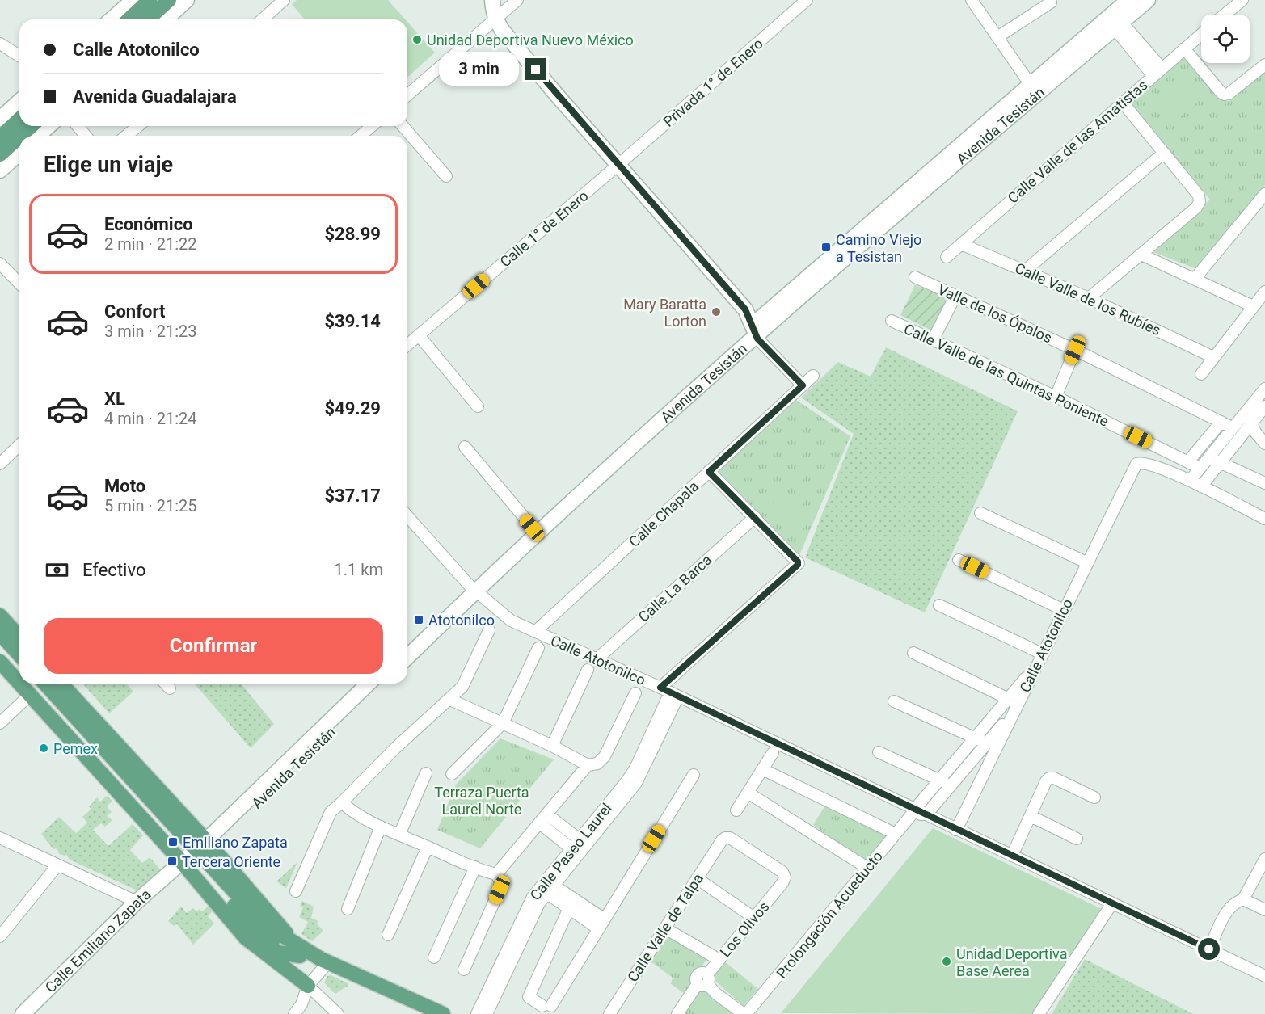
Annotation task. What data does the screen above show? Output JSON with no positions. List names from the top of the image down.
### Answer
{
  "streets": {
    "street": [
      "Privada 1° de Enero",
      "Avenida Tesistán",
      "Calle Valle de las Amatistas",
      "Calle 1° de Enero",
      "Calle Valle de los Rubíes",
      "Valle de los Ópalos",
      "Calle Valle de las Quintas Poniente",
      "Calle Chapala",
      "Calle La Barca",
      "Calle Atotonilco",
      "Calle Paseo Laurel",
      "Prolongación Acueducto",
      "Calle Valle de Talpa",
      "Los Olivos",
      "Calle Emiliano Zapata"
    ]
  },
  "crossings": [
    ["Privada 1° de Enero", "Calle 1° de Enero"],
    ["Avenida Tesistán", "Calle Atotonilco"],
    ["Avenida Tesistán", "Calle Emiliano Zapata"],
    ["Calle Valle de las Amatistas", "Calle Valle de los Rubíes"],
    ["Calle Chapala", "Calle Atotonilco"],
    ["Calle La Barca", "Calle Atotonilco"],
    ["Calle Atotonilco", "Calle Paseo Laurel"],
    ["Calle Atotonilco", "Prolongación Acueducto"],
    ["Calle Valle de Talpa", "Los Olivos"]
  ],
  "parks": ["Terraza Puerta Laurel Norte"],
  "places": {
    "other": [
      "Unidad Deportiva Nuevo México",
      "Mary Baratta Lorton",
      "Pemex",
      "Unidad Deportiva Base Aerea"
    ],
    "transit": [
      "Camino Viejo a Tesistan",
      "Atotonilco",
      "Emiliano Zapata",
      "Tercera Oriente"
    ]
  },
  "page": {
    "banner": ["Calle Atotonilco", "Avenida Guadalajara"],
    "bubble": "3 min",
    "heading": "Elige un viaje",
    "list": [
      {
        "name": "Económico",
        "note": "2 min · 21:22",
        "value": "$28.99"
      },
      {
        "name": "Confort",
        "note": "3 min · 21:23",
        "value": "$39.14"
      },
      {
        "name": "XL",
        "note": "4 min · 21:24",
        "value": "$49.29"
      },
      {
        "name": "Moto",
        "note": "5 min · 21:25",
        "value": "$37.17"
      }
    ],
    "pay": ["Efectivo", "1.1 km"],
    "buttons": "Confirmar"
  }
}
